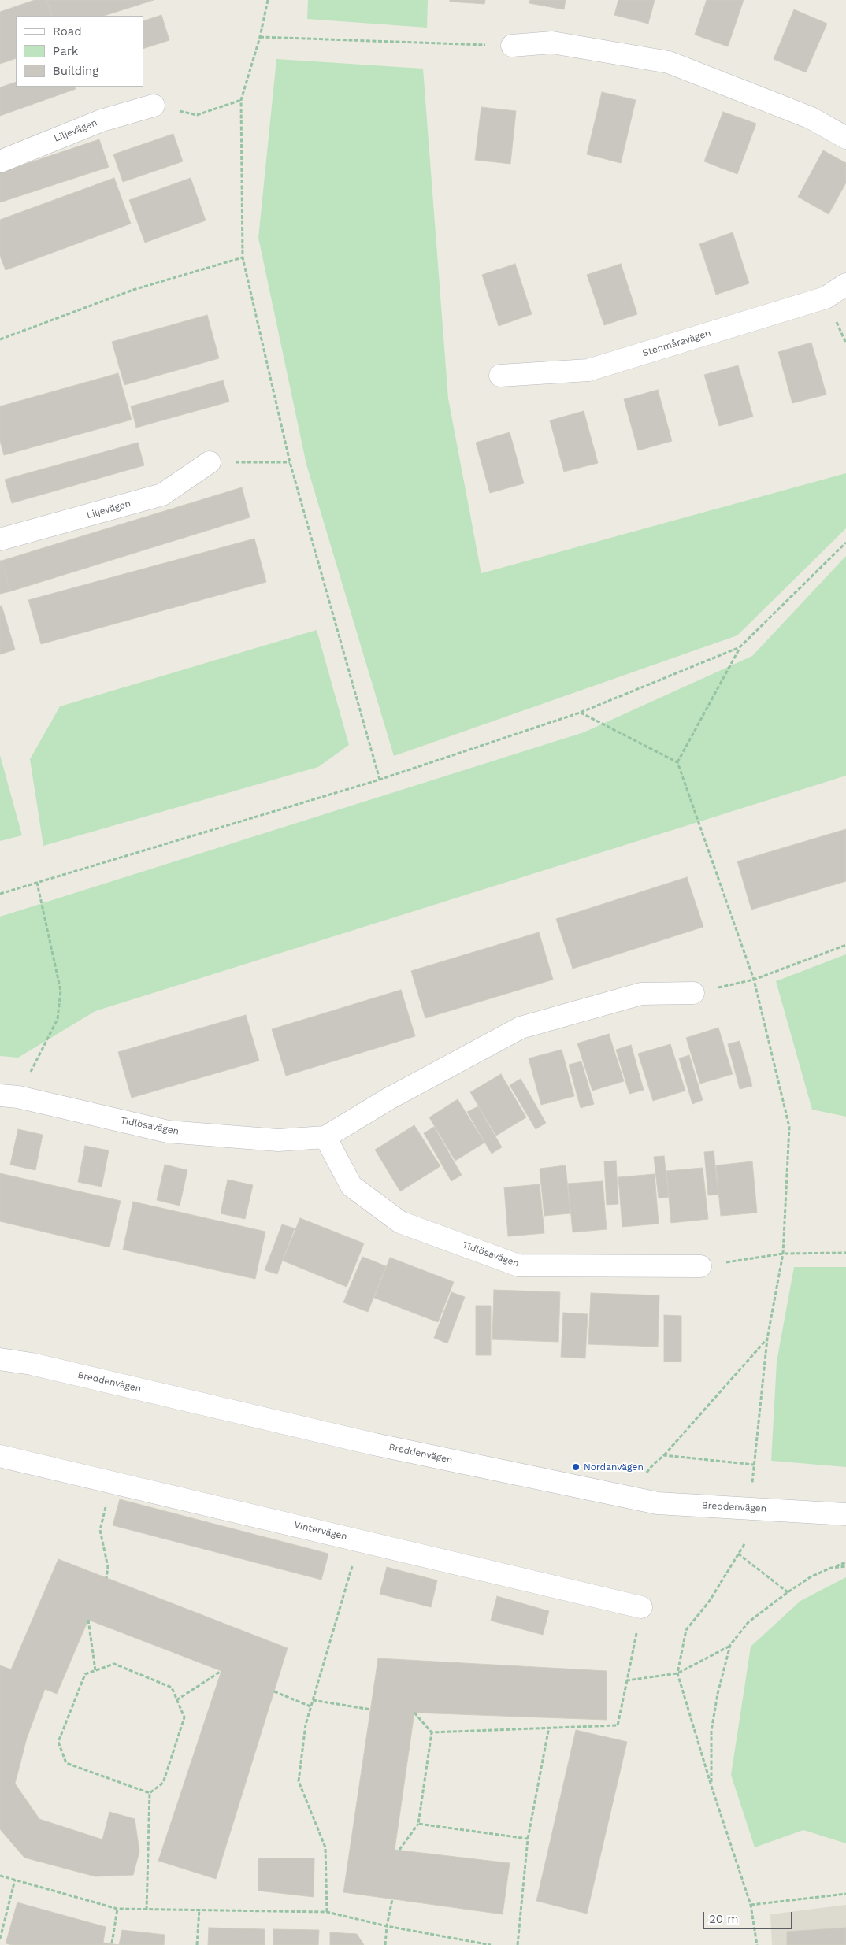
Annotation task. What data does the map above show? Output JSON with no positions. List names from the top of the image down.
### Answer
{
  "streets": {
    "street": [
      "Liljevägen",
      "Stenmåravägen",
      "Tidlösavägen",
      "Breddenvägen",
      "Vintervägen"
    ]
  },
  "places": ["Nordanvägen"],
  "legend": ["Road", "Park", "Building"],
  "scale_bar": "20 m"
}
